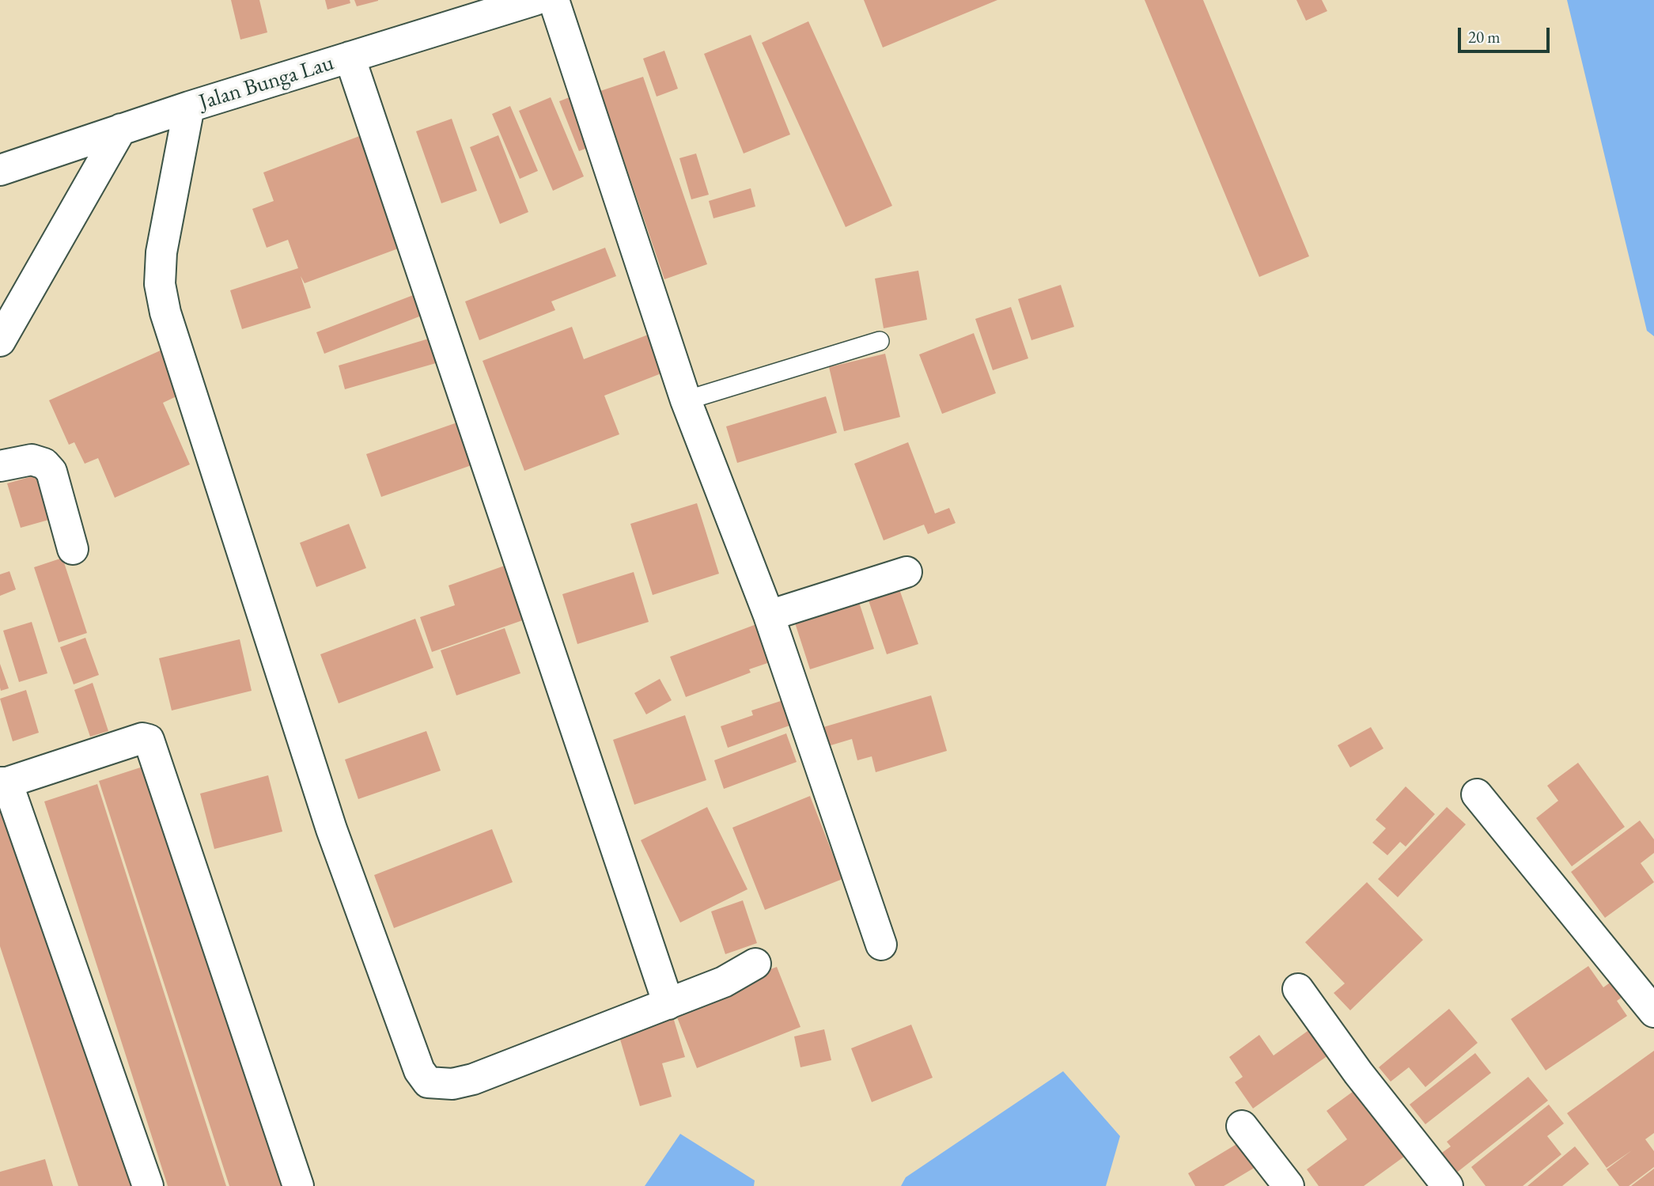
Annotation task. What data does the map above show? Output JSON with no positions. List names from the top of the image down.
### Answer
{
  "streets": {
    "street": ["Jalan Bunga Lau"]
  },
  "scale_bar": "20 m"
}
